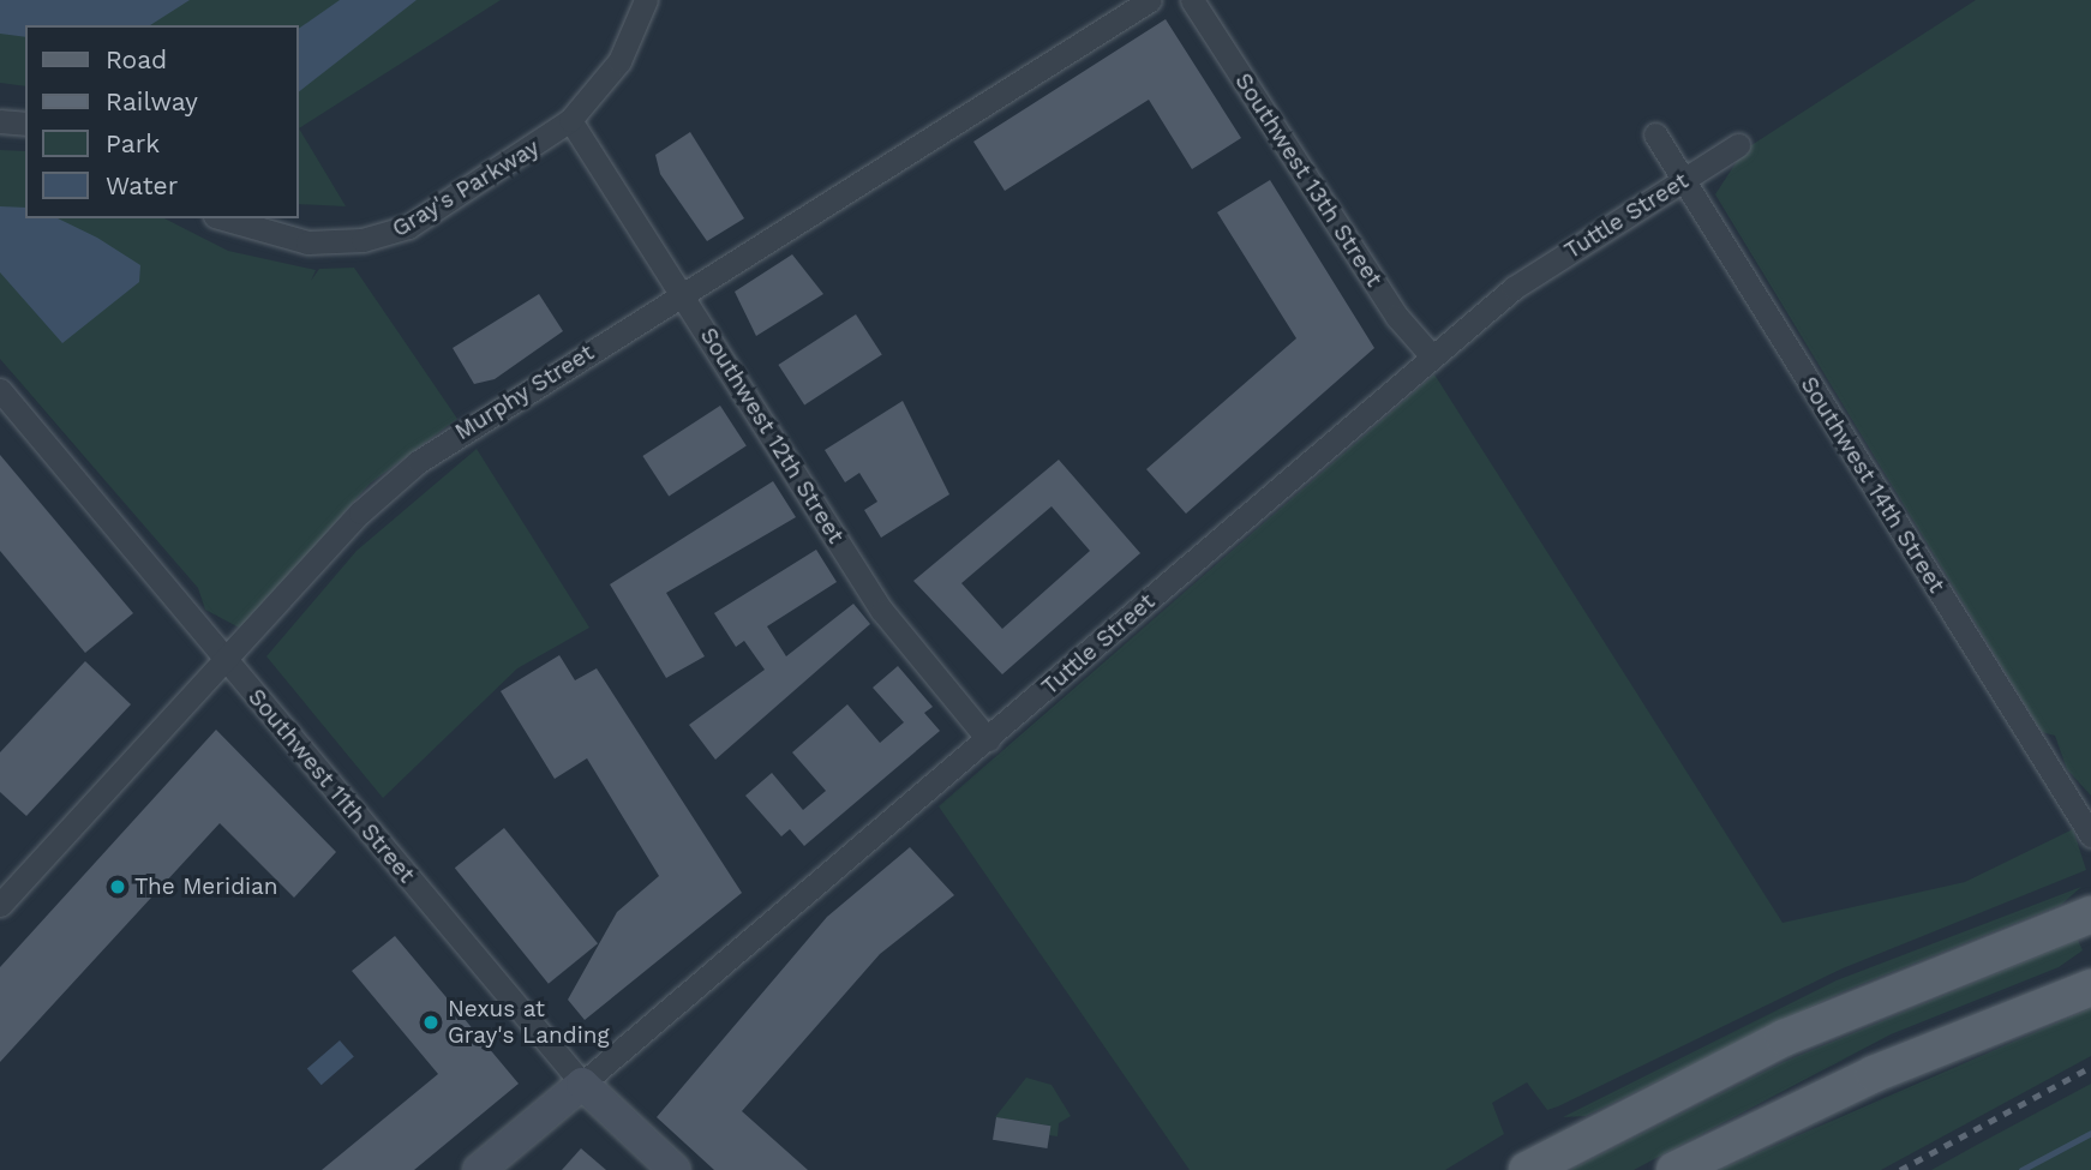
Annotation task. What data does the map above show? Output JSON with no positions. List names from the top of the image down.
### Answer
{
  "streets": {
    "street": [
      "Southwest 13th Street",
      "Gray's Parkway",
      "Tuttle Street",
      "Murphy Street",
      "Southwest 12th Street",
      "Southwest 14th Street",
      "Southwest 11th Street"
    ]
  },
  "crossings": [
    ["Southwest 13th Street", "Tuttle Street"],
    ["Gray's Parkway", "Southwest 12th Street"],
    ["Tuttle Street", "Southwest 12th Street"],
    ["Tuttle Street", "Southwest 14th Street"],
    ["Tuttle Street", "Southwest 11th Street"],
    ["Murphy Street", "Southwest 12th Street"],
    ["Murphy Street", "Southwest 11th Street"]
  ],
  "places": ["The Meridian", "Nexus at Gray's Landing"],
  "legend": [
    "Road",
    "Railway",
    "Park",
    "Water"
  ]
}
